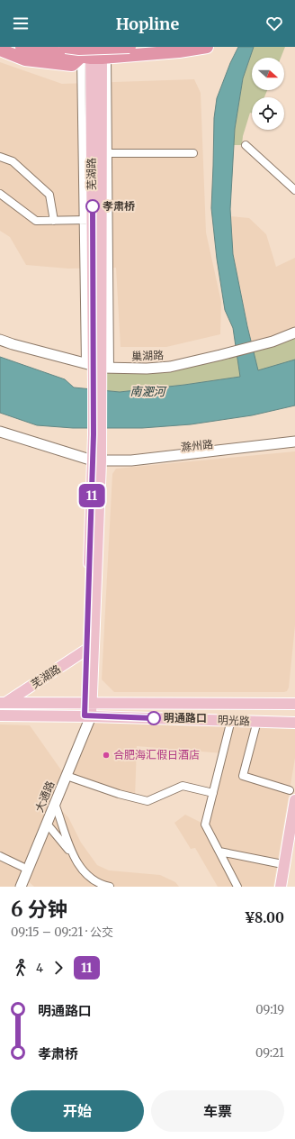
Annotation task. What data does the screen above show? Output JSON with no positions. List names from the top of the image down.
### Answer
{
  "streets": {
    "main road": ["芜湖路", "明光路"],
    "street": ["巢湖路", "滁州路", "大通路"]
  },
  "crossings": [
    ["芜湖路", "巢湖路"],
    ["芜湖路", "滁州路"],
    ["芜湖路", "明光路"],
    ["明光路", "大通路"]
  ],
  "water": ["南淝河"],
  "places": ["孝肃桥", "明通路口", "合肥海汇假日酒店"],
  "lines": ["bus line 11"],
  "north": "right",
  "page": {
    "header": "Hopline",
    "on_map": "11",
    "heading": ["6 分钟", "09:15 – 09:21 · 公交", "¥8.00"],
    "legs": ["4", "11"],
    "list": [
      {
        "name": "明通路口",
        "value": "09:19"
      },
      {
        "name": "孝肃桥",
        "value": "09:21"
      }
    ],
    "buttons": ["开始", "车票"]
  }
}
